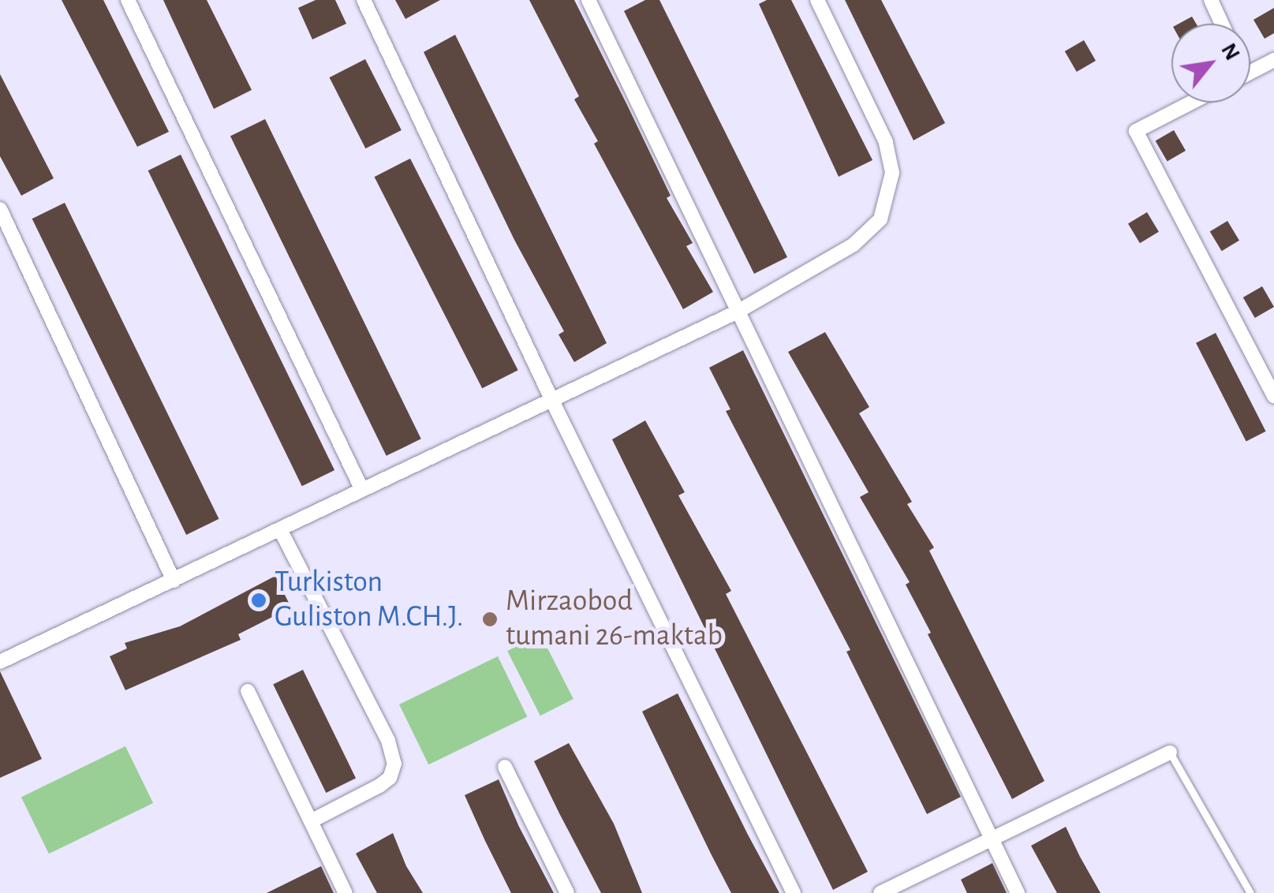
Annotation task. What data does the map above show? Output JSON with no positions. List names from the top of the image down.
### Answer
{
  "places": ["Turkiston Guliston M.CH.J.", "Mirzaobod tumani 26-maktab"],
  "north": "top right"
}
